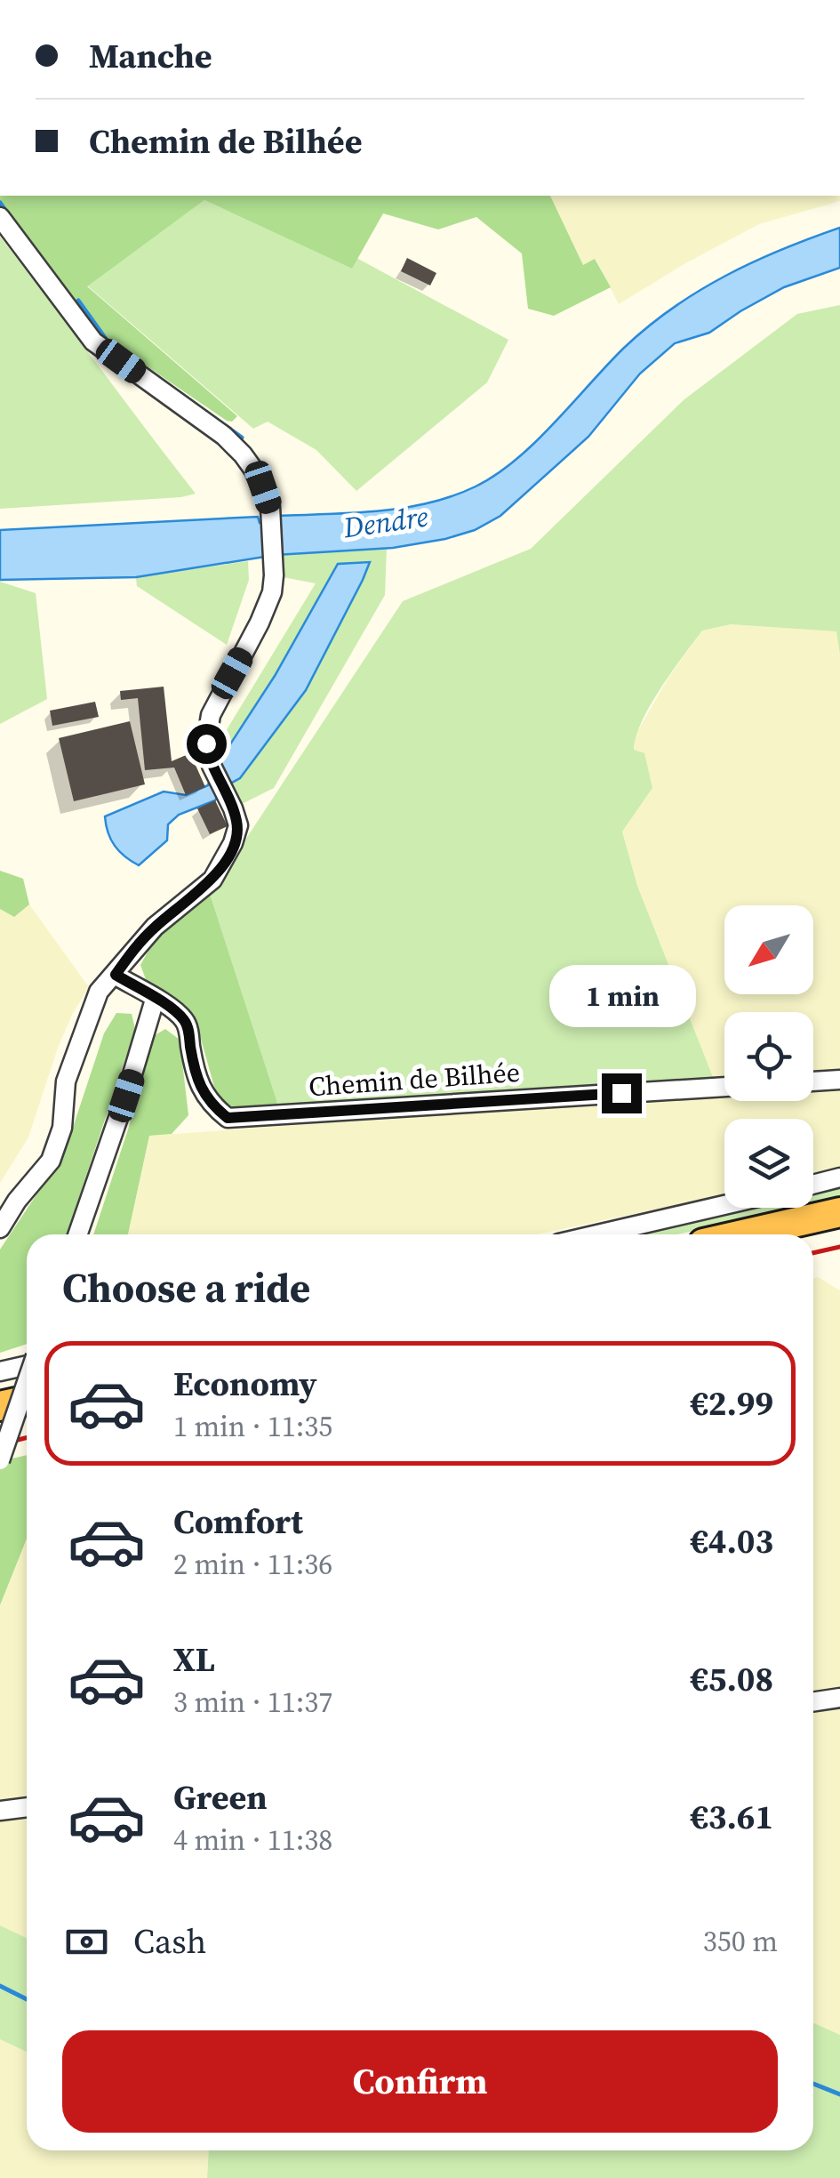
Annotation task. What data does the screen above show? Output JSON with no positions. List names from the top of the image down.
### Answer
{
  "streets": {
    "street": ["Chemin de Bilhée"]
  },
  "water": ["Dendre"],
  "north": "bottom left",
  "page": {
    "banner": ["Manche", "Chemin de Bilhée"],
    "bubble": "1 min",
    "heading": "Choose a ride",
    "list": [
      {
        "name": "Economy",
        "note": "1 min · 11:35",
        "value": "€2.99"
      },
      {
        "name": "Comfort",
        "note": "2 min · 11:36",
        "value": "€4.03"
      },
      {
        "name": "XL",
        "note": "3 min · 11:37",
        "value": "€5.08"
      },
      {
        "name": "Green",
        "note": "4 min · 11:38",
        "value": "€3.61"
      }
    ],
    "pay": ["Cash", "350 m"],
    "buttons": "Confirm"
  }
}
